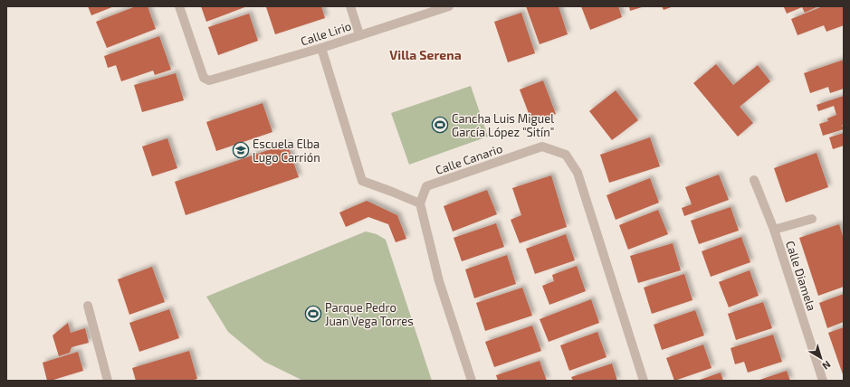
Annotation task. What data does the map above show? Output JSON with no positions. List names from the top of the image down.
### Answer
{
  "streets": {
    "street": ["Calle Lirio", "Calle Canario", "Calle Diamela"]
  },
  "districts": ["Villa Serena"],
  "places": {
    "sports": ["Cancha Luis Miguel García López \"Sitín\"", "Parque Pedro Juan Vega Torres"],
    "school or university": ["Escuela Elba Lugo Carrión"]
  },
  "north": "bottom right"
}
